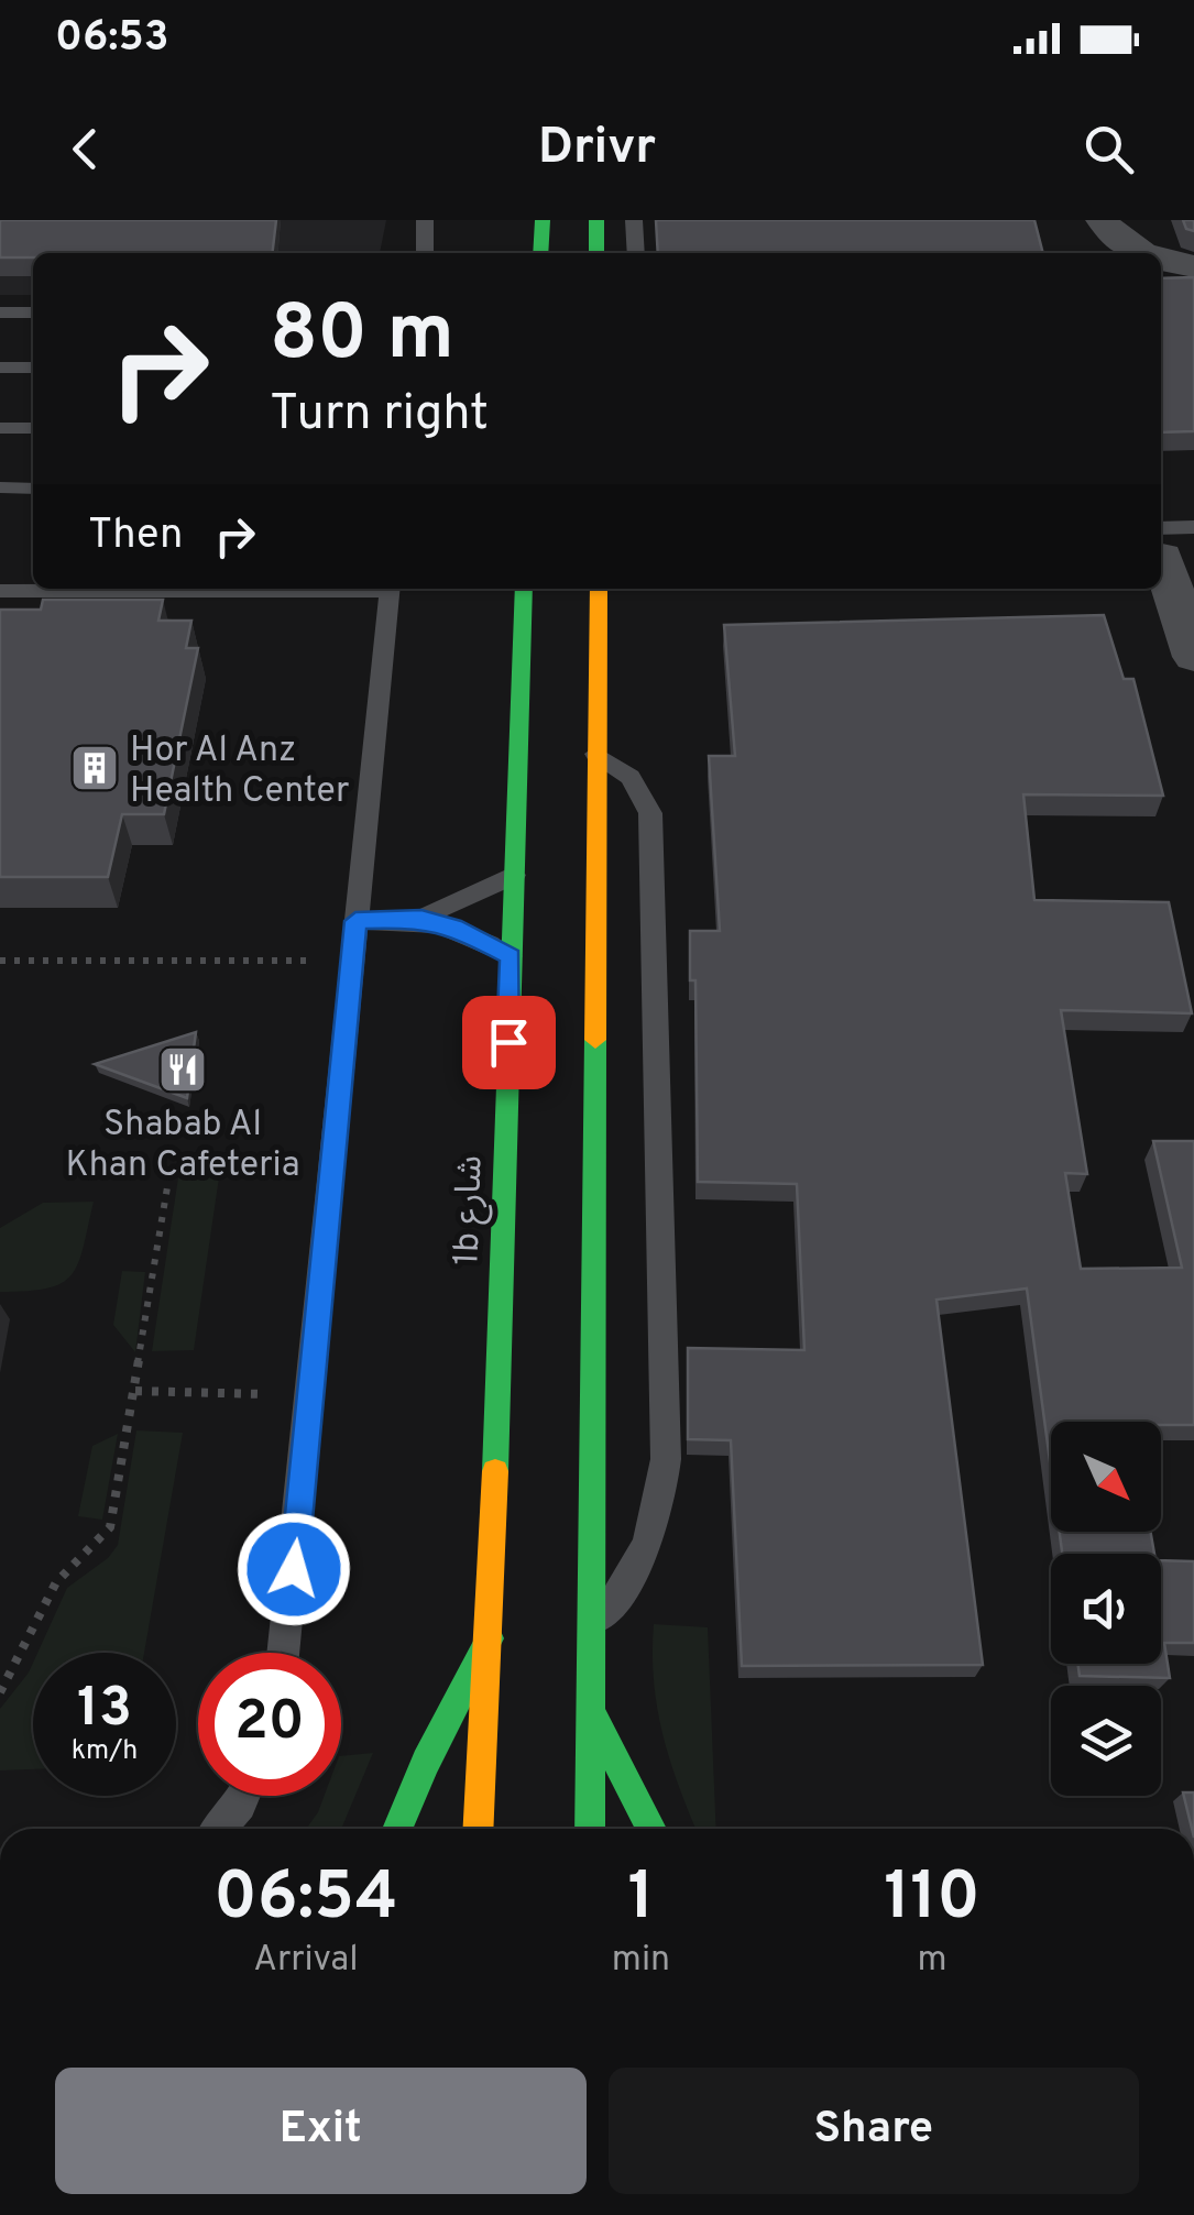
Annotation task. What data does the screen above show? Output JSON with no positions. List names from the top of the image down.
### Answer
{
  "streets": {
    "street": ["1b شارع"]
  },
  "places": {
    "building": ["Hor Al Anz Health Center"],
    "restaurant": ["Shabab Al Khan Cafeteria"]
  },
  "north": "bottom right",
  "page": {
    "status": "06:53",
    "header": "Drivr",
    "turn": ["80 m", "Turn right"],
    "then": "Then",
    "speed": "13 km/h",
    "limit": "20",
    "eta": [
      "06:54",
      "Arrival",
      "1",
      "min",
      "110",
      "m"
    ],
    "buttons": ["Exit", "Share"]
  }
}
